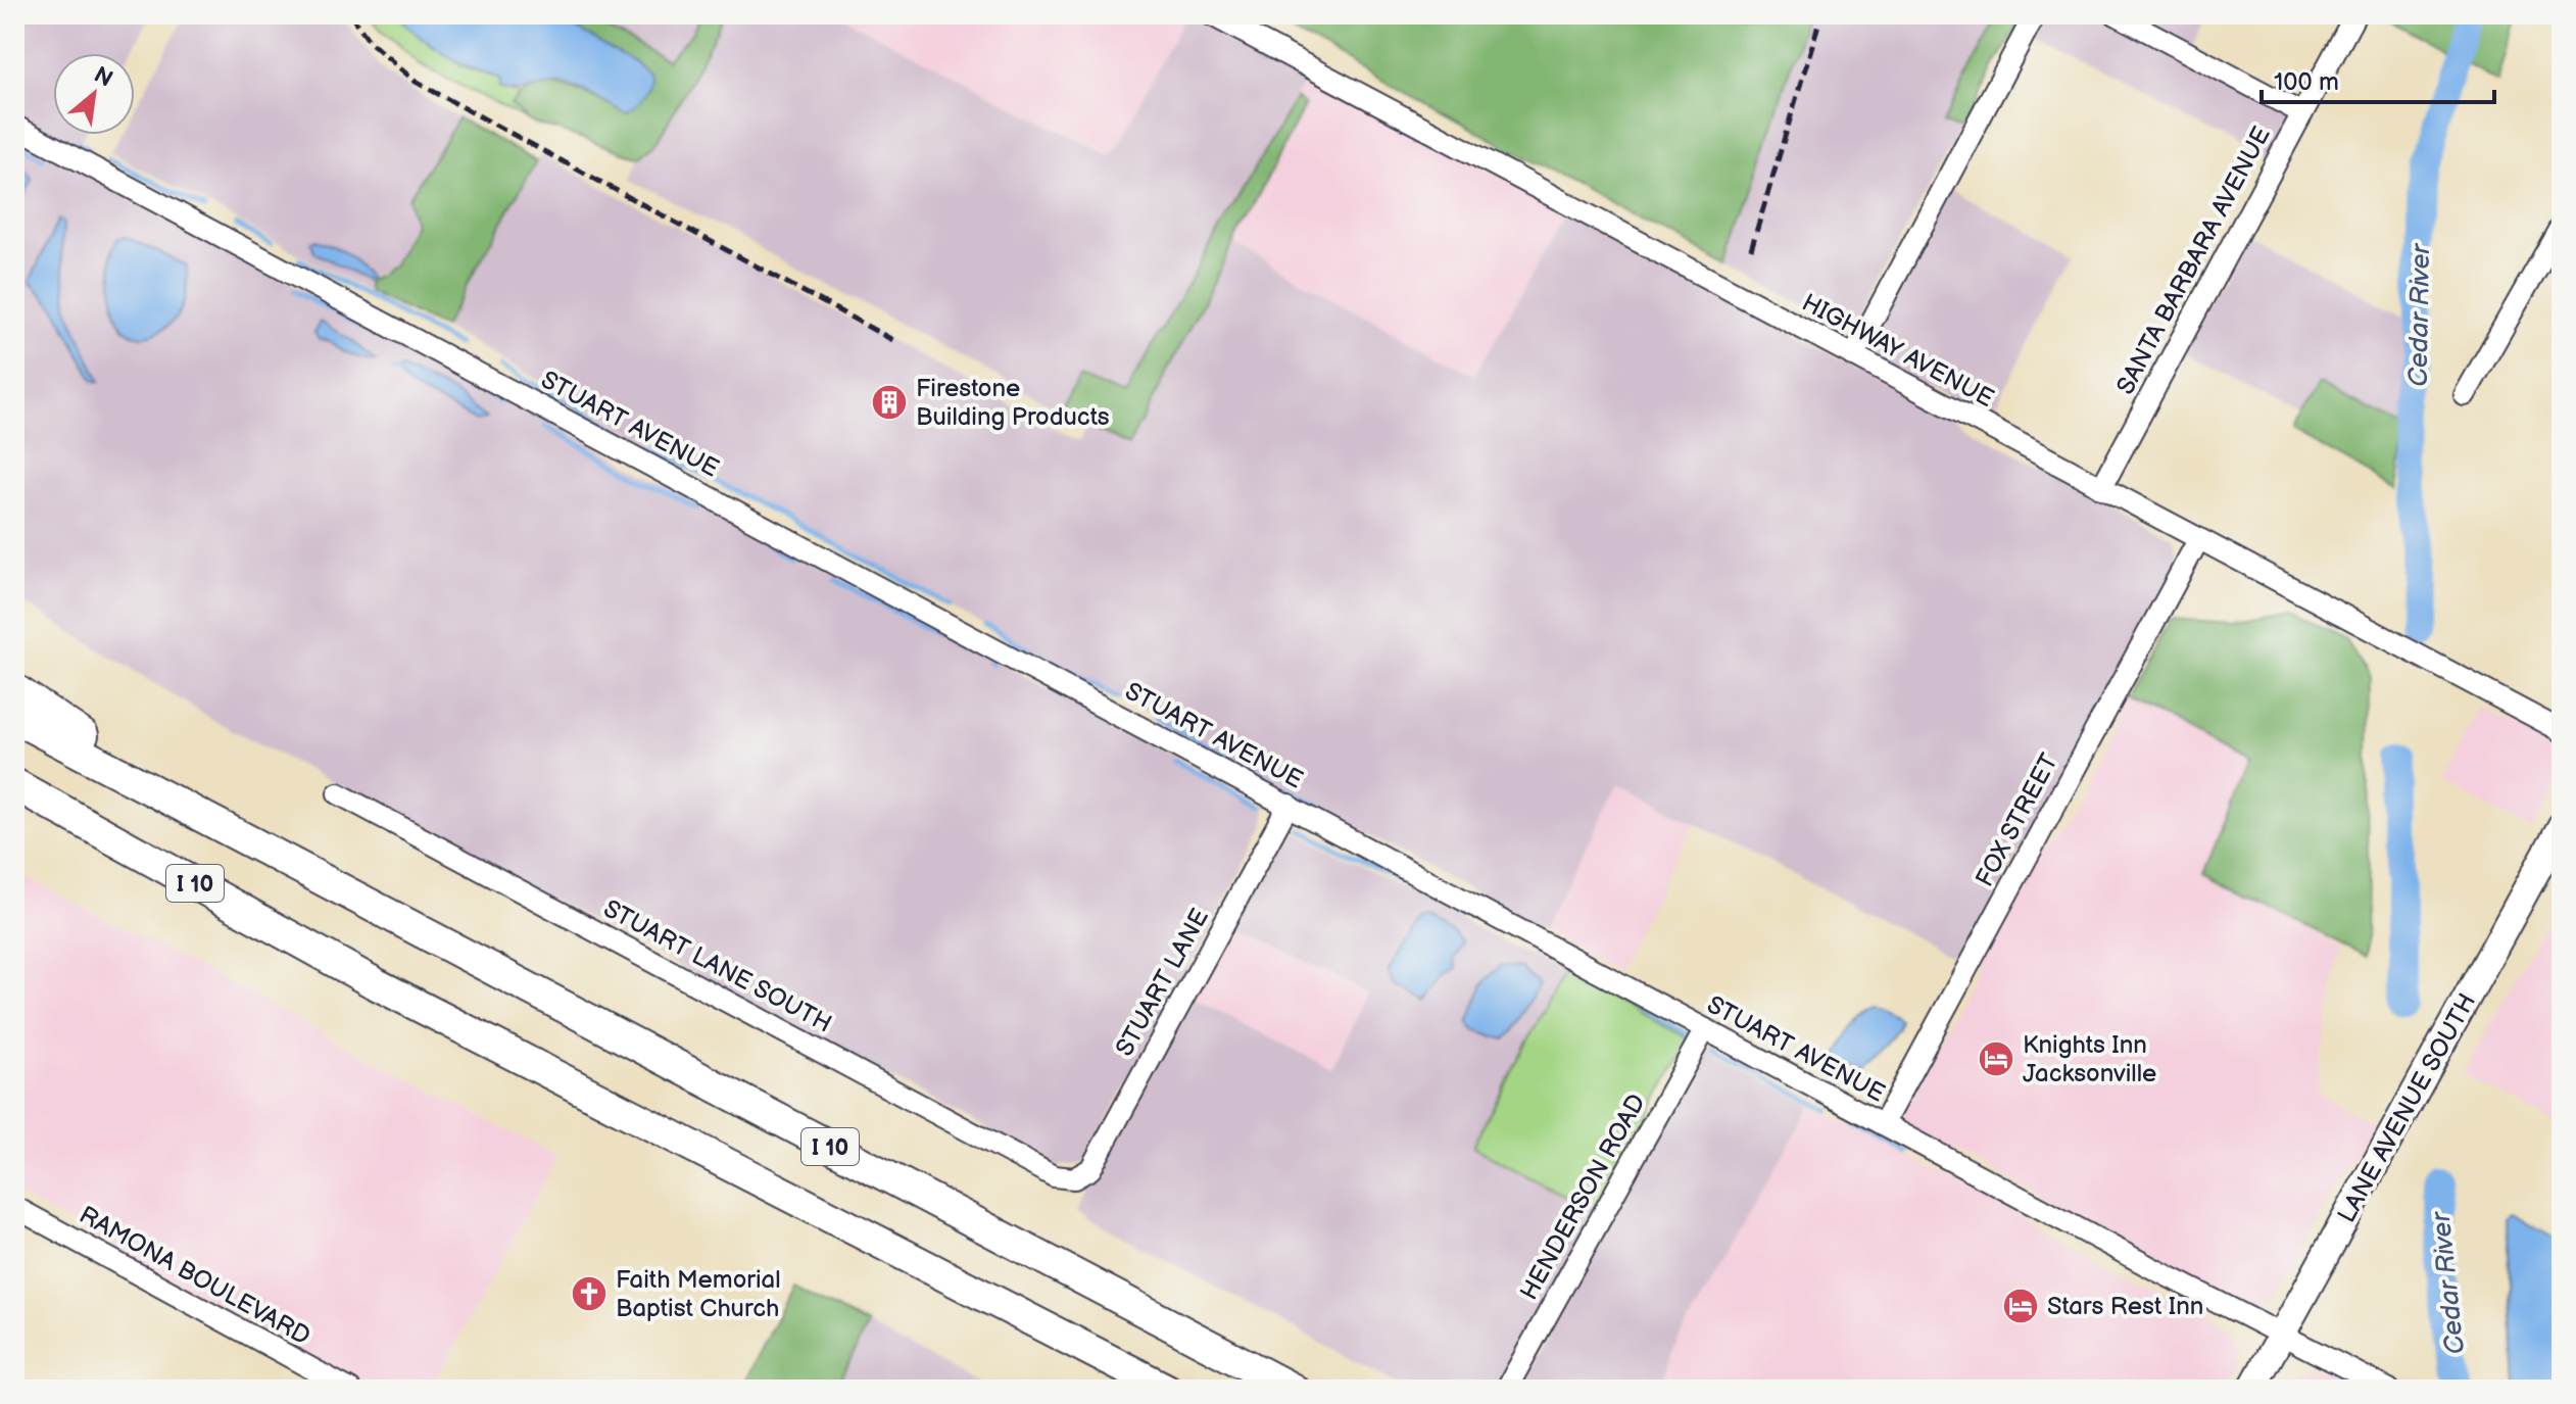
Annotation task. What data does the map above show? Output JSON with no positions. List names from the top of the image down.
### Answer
{
  "streets": {
    "highway": ["I 10"],
    "main road": ["LANE AVENUE SOUTH"],
    "street": [
      "SANTA BARBARA AVENUE",
      "HIGHWAY AVENUE",
      "STUART AVENUE",
      "FOX STREET",
      "STUART LANE SOUTH",
      "STUART LANE",
      "HENDERSON ROAD",
      "RAMONA BOULEVARD"
    ]
  },
  "crossings": [
    ["SANTA BARBARA AVENUE", "HIGHWAY AVENUE"],
    ["HIGHWAY AVENUE", "FOX STREET"],
    ["STUART AVENUE", "FOX STREET"],
    ["STUART AVENUE", "STUART LANE"],
    ["STUART AVENUE", "LANE AVENUE SOUTH"],
    ["STUART AVENUE", "HENDERSON ROAD"],
    ["STUART LANE SOUTH", "STUART LANE"]
  ],
  "water": ["Cedar River"],
  "places": {
    "building": ["Firestone Building Products"],
    "hotel": ["Knights Inn Jacksonville", "Stars Rest Inn"],
    "church": ["Faith Memorial Baptist Church"]
  },
  "scale_bar": "100 m",
  "north": "top right"
}
